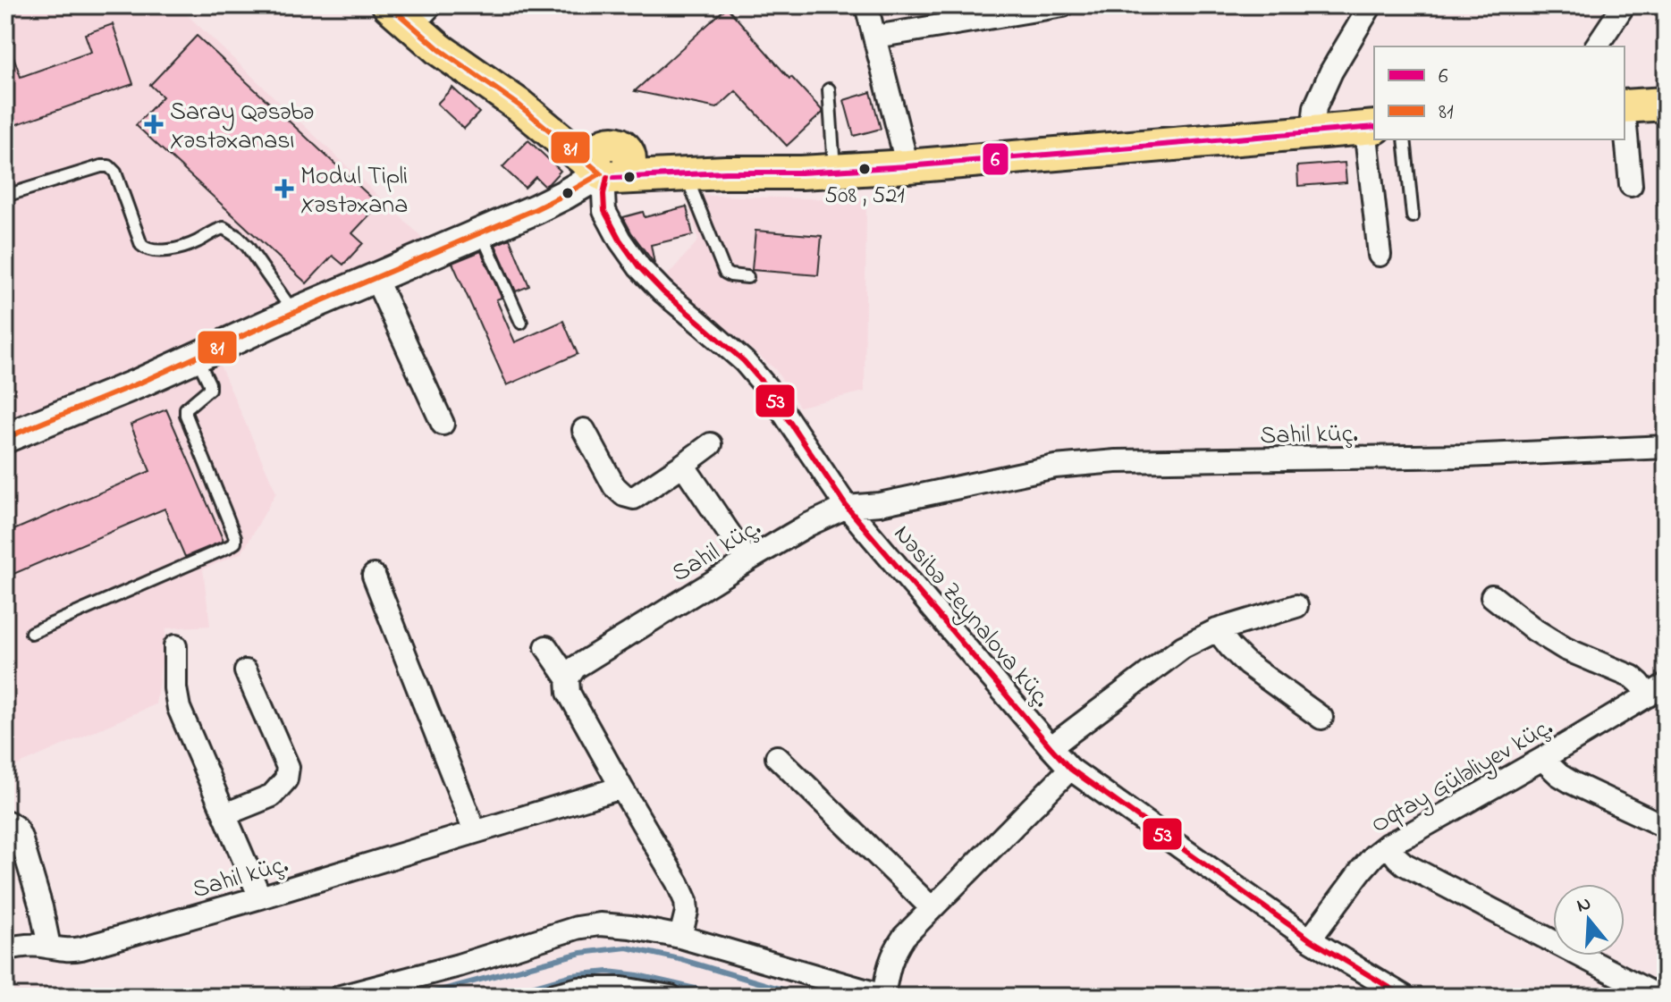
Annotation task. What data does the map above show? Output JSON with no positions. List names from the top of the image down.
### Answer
{
  "streets": {
    "street": ["Sahil küç.", "Nəsibə Zeynalova küç.", "Oqtay Güləliyev küç."]
  },
  "crossings": [
    ["Sahil küç.", "Nəsibə Zeynalova küç."],
    ["Nəsibə Zeynalova küç.", "Oqtay Güləliyev küç."]
  ],
  "places": {
    "health": ["Saray Qəsəbə Xəstəxanası", "Modul Tipli Xəstəxana"],
    "other": ["508 , 521"]
  },
  "lines": ["transit line 81", "transit line 6", "transit line 53"],
  "legend": ["6", "81"],
  "north": "top"
}
